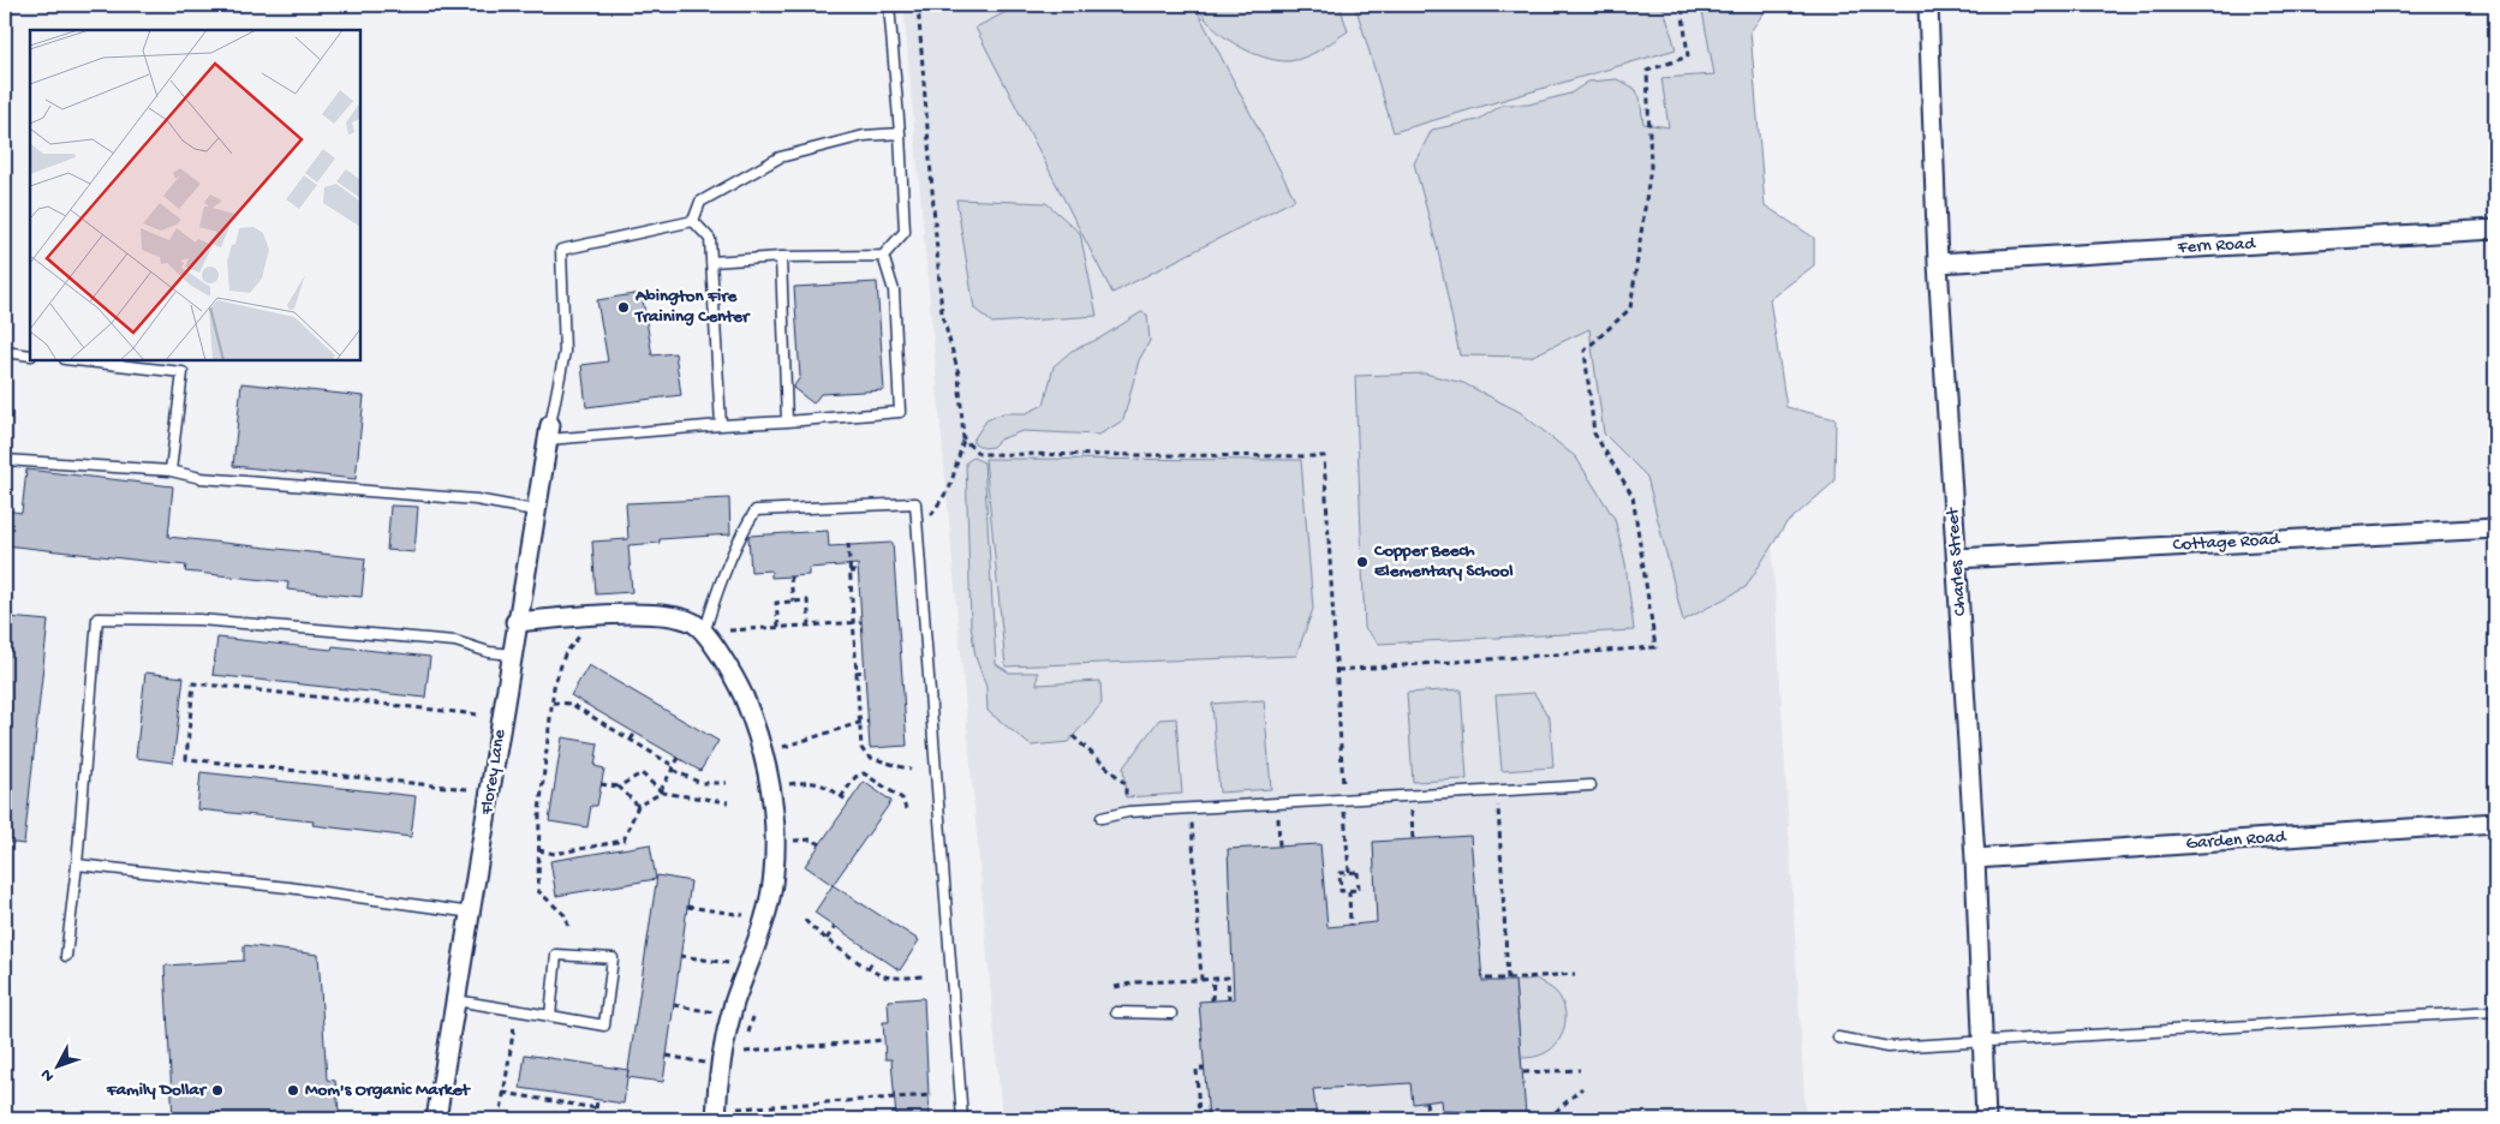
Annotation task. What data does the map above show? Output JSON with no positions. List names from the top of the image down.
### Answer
{
  "streets": {
    "street": [
      "Fern Road",
      "Cottage Road",
      "Charles Street",
      "Florey Lane",
      "Garden Road"
    ]
  },
  "crossings": [
    ["Fern Road", "Charles Street"],
    ["Cottage Road", "Charles Street"],
    ["Charles Street", "Garden Road"]
  ],
  "places": [
    "Abington Fire Training Center",
    "Copper Beech Elementary School",
    "Family Dollar",
    "Mom's Organic Market"
  ],
  "north": "bottom left"
}
